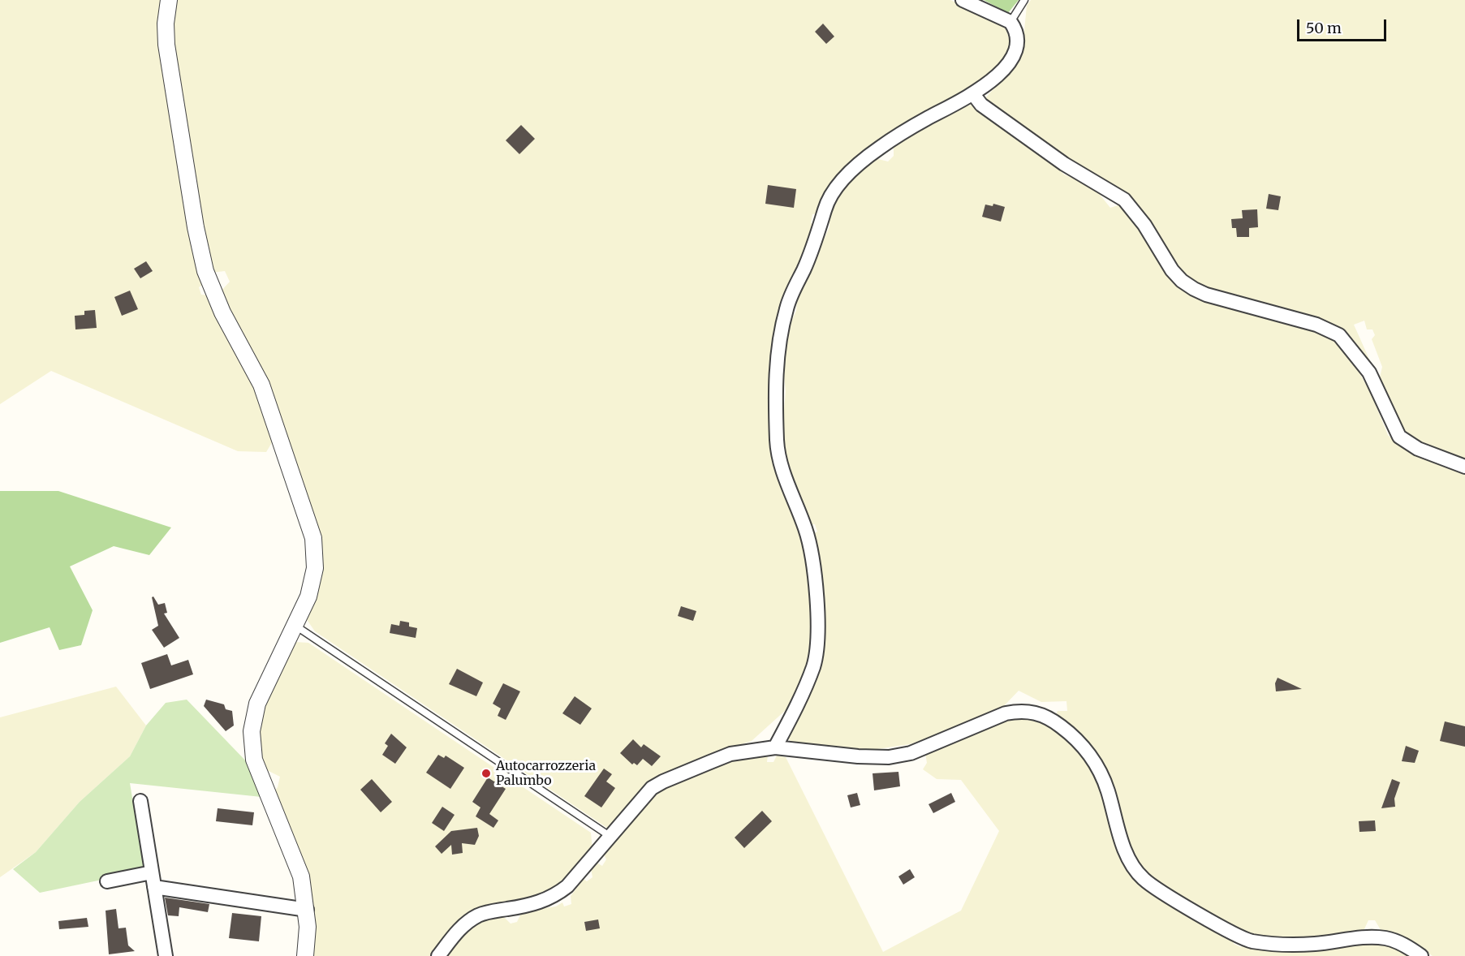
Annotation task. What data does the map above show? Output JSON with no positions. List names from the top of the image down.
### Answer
{
  "places": ["Autocarrozzeria Palumbo"],
  "scale_bar": "50 m"
}
